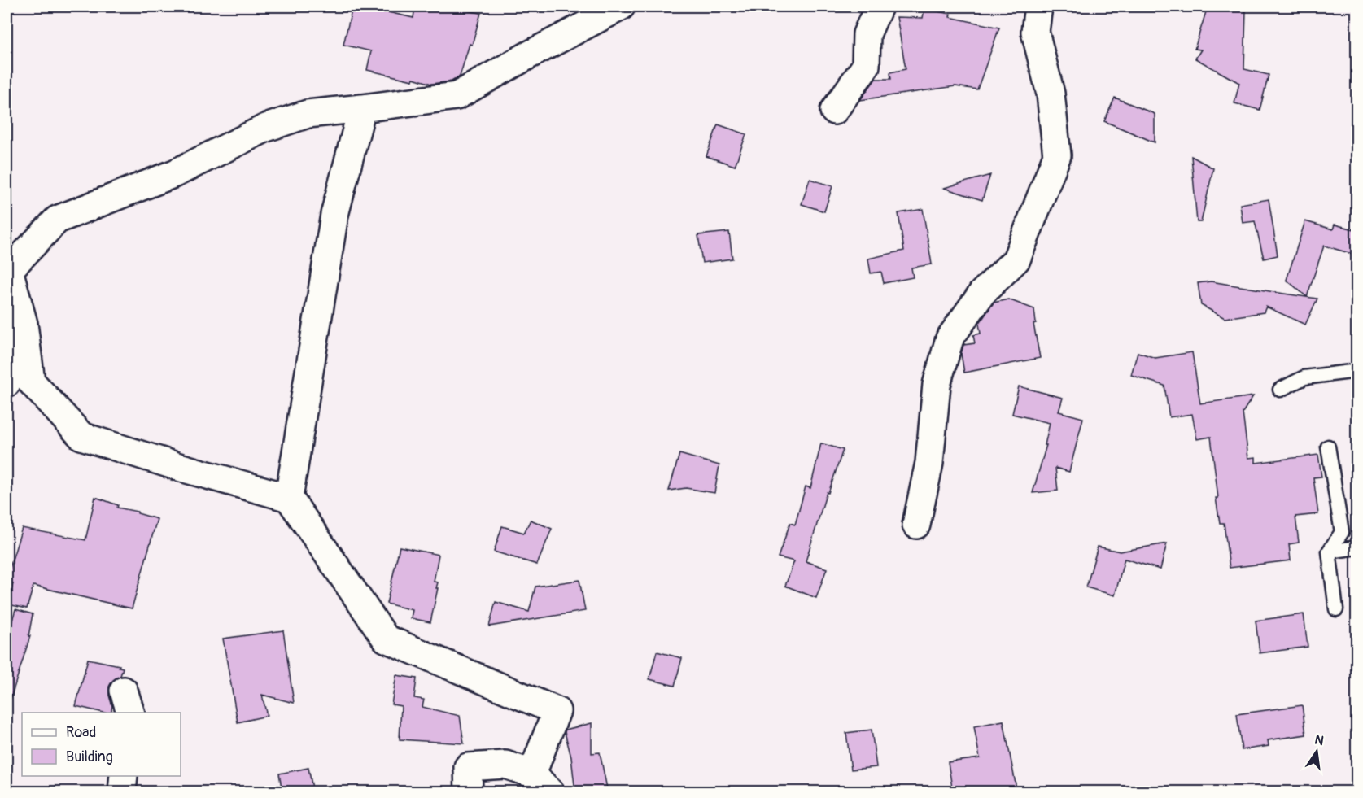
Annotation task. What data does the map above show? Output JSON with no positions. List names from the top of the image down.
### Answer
{
  "legend": ["Road", "Building"],
  "north": "top"
}
